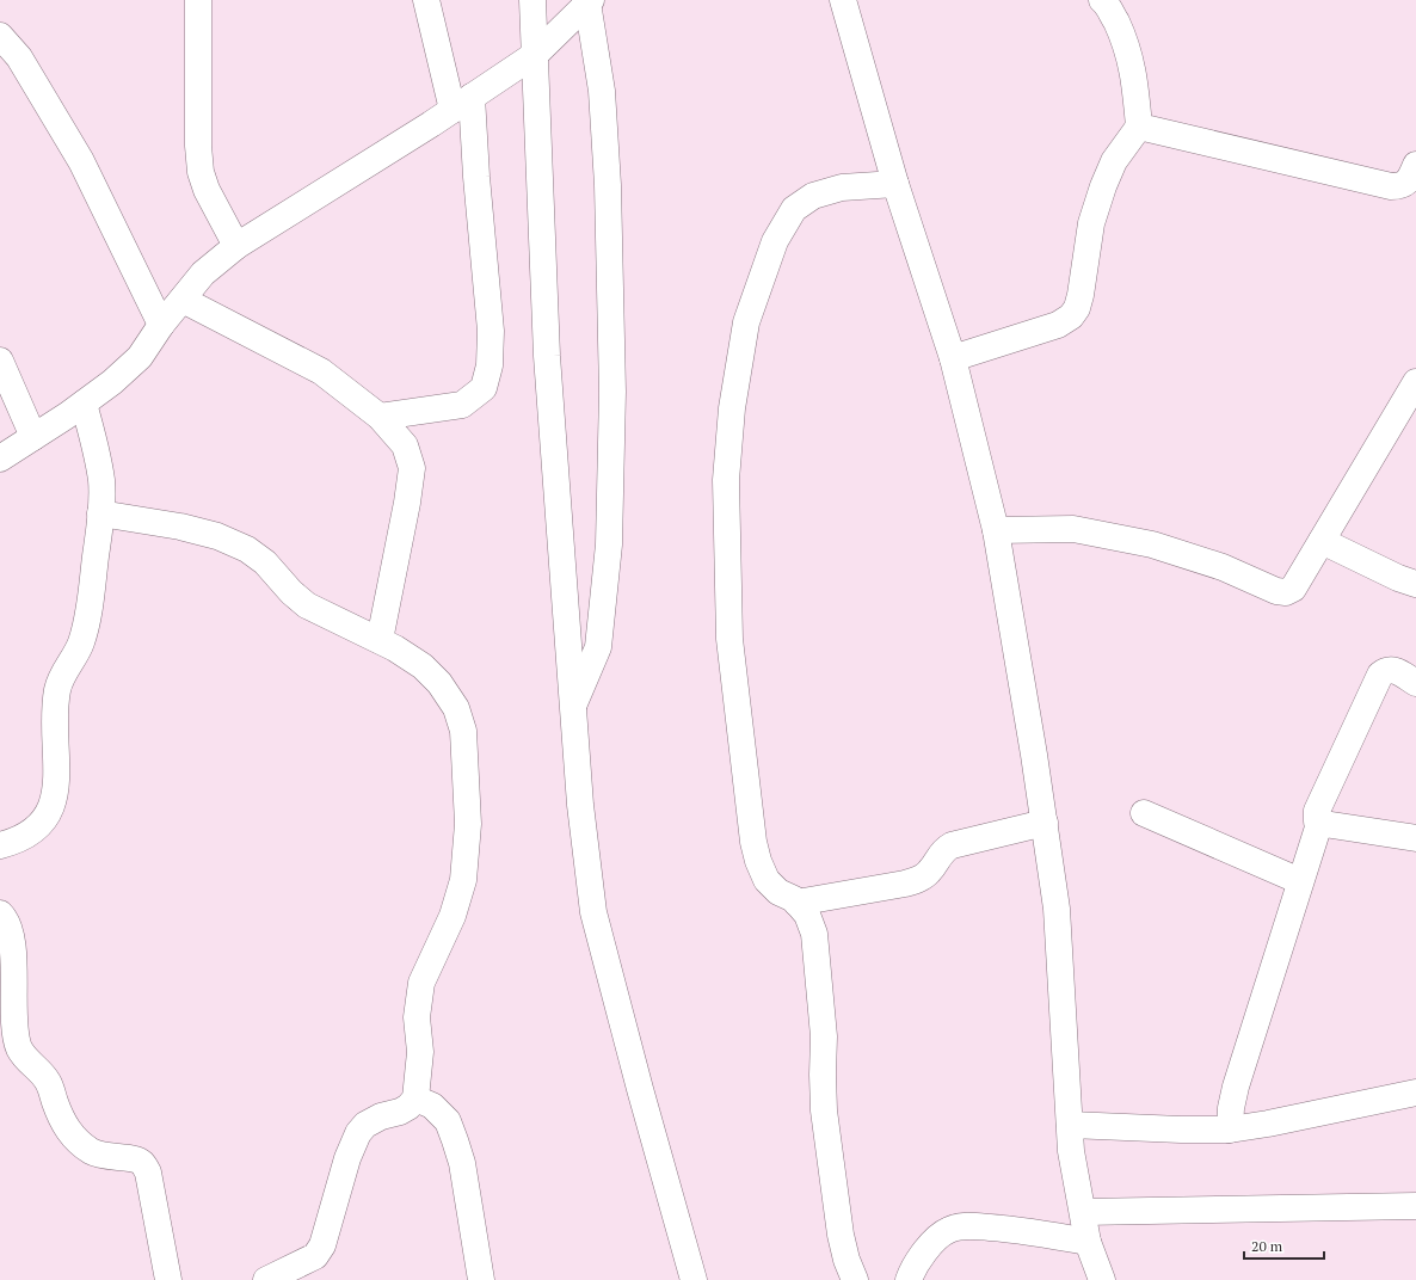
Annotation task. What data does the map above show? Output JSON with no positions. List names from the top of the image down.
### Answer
{
  "scale_bar": "20 m"
}
